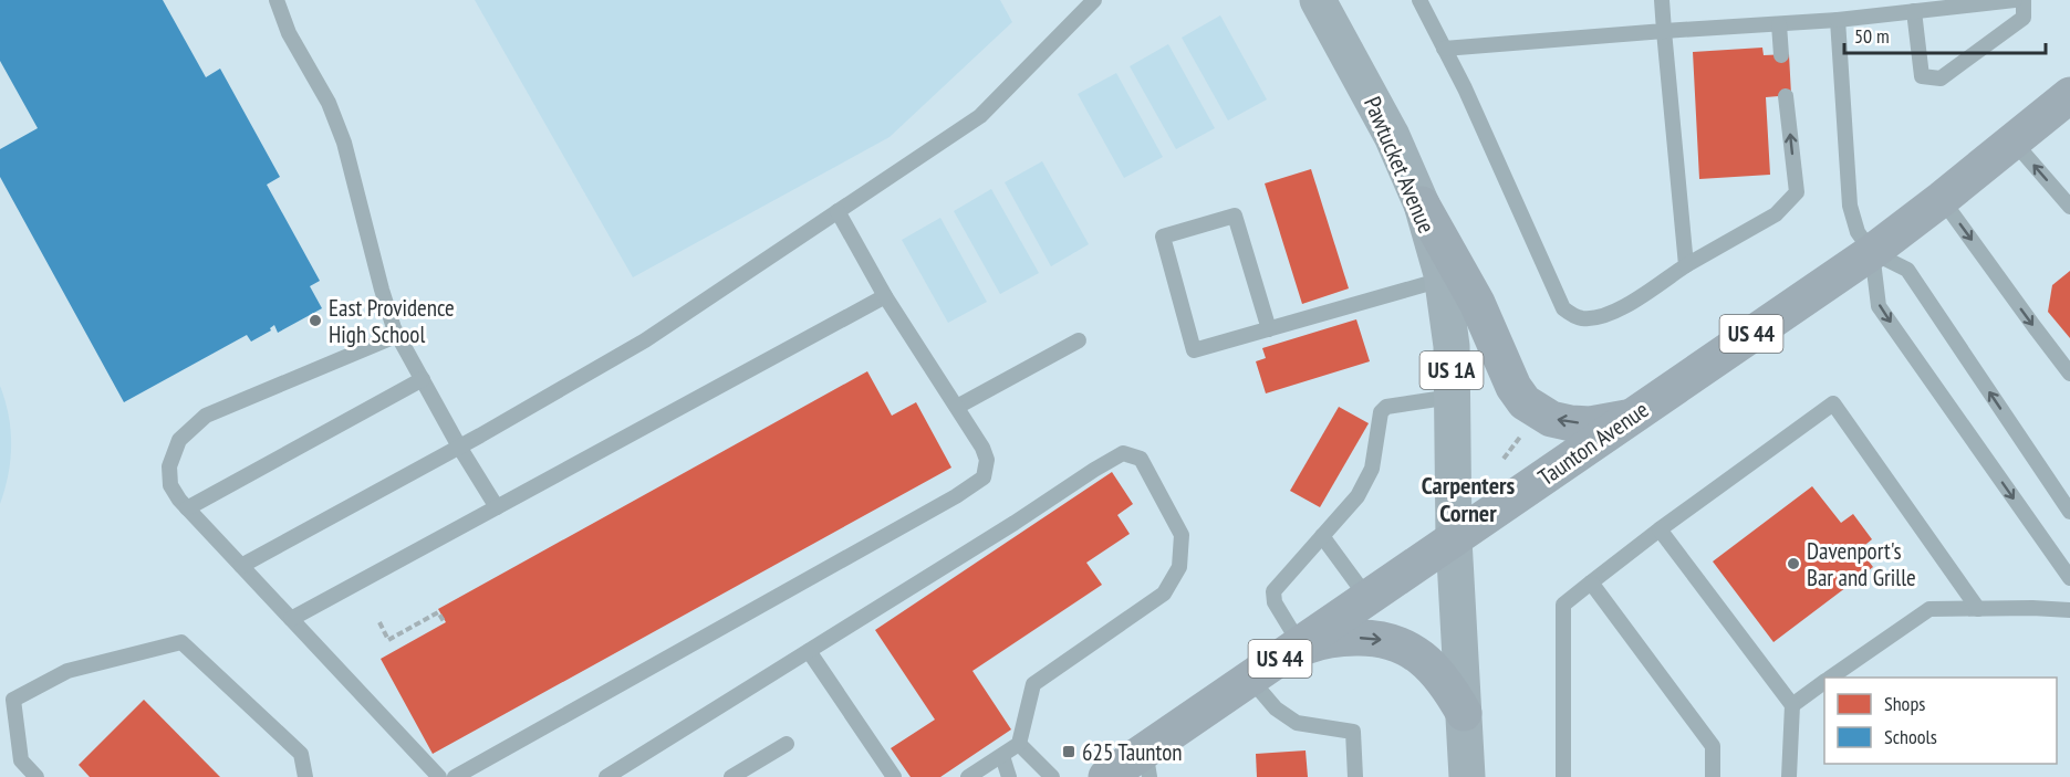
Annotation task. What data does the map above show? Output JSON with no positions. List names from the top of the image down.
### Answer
{
  "streets": {
    "highway": ["US 44", "Taunton Avenue"],
    "main road": ["Pawtucket Avenue", "US 1A"]
  },
  "crossings": [
    ["Pawtucket Avenue", "Taunton Avenue"]
  ],
  "districts": ["Carpenters Corner"],
  "places": {
    "other": ["East Providence High School", "Davenport's Bar and Grille"],
    "transit": ["625 Taunton"]
  },
  "legend": ["Shops", "Schools"],
  "scale_bar": "50 m"
}
